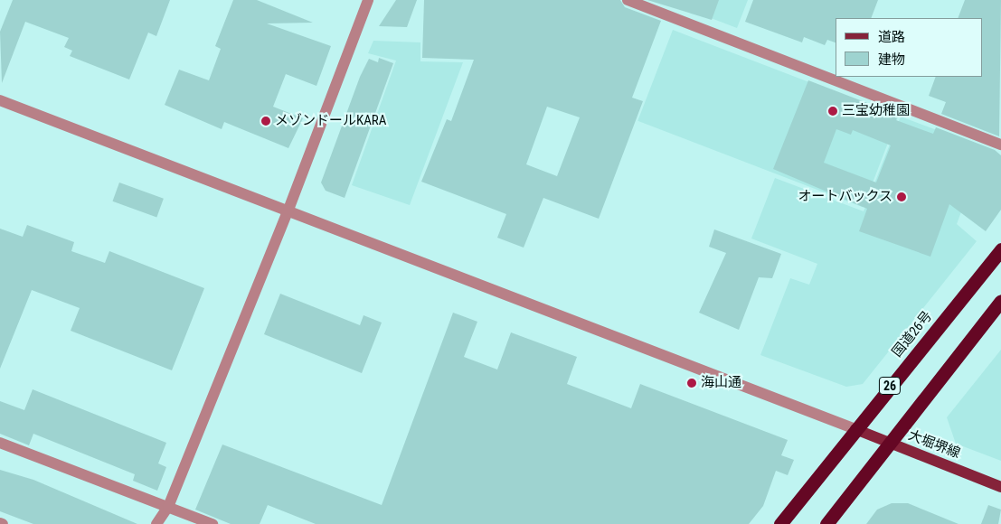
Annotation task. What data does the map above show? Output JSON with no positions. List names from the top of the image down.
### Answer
{
  "streets": {
    "highway": ["国道26号", "26"],
    "main road": ["大堀堺線"]
  },
  "crossings": [
    ["国道26号", "大堀堺線"]
  ],
  "places": [
    "三宝幼稚園",
    "メゾンドールKARA",
    "オートバックス",
    "海山通"
  ],
  "legend": ["道路", "建物"]
}
